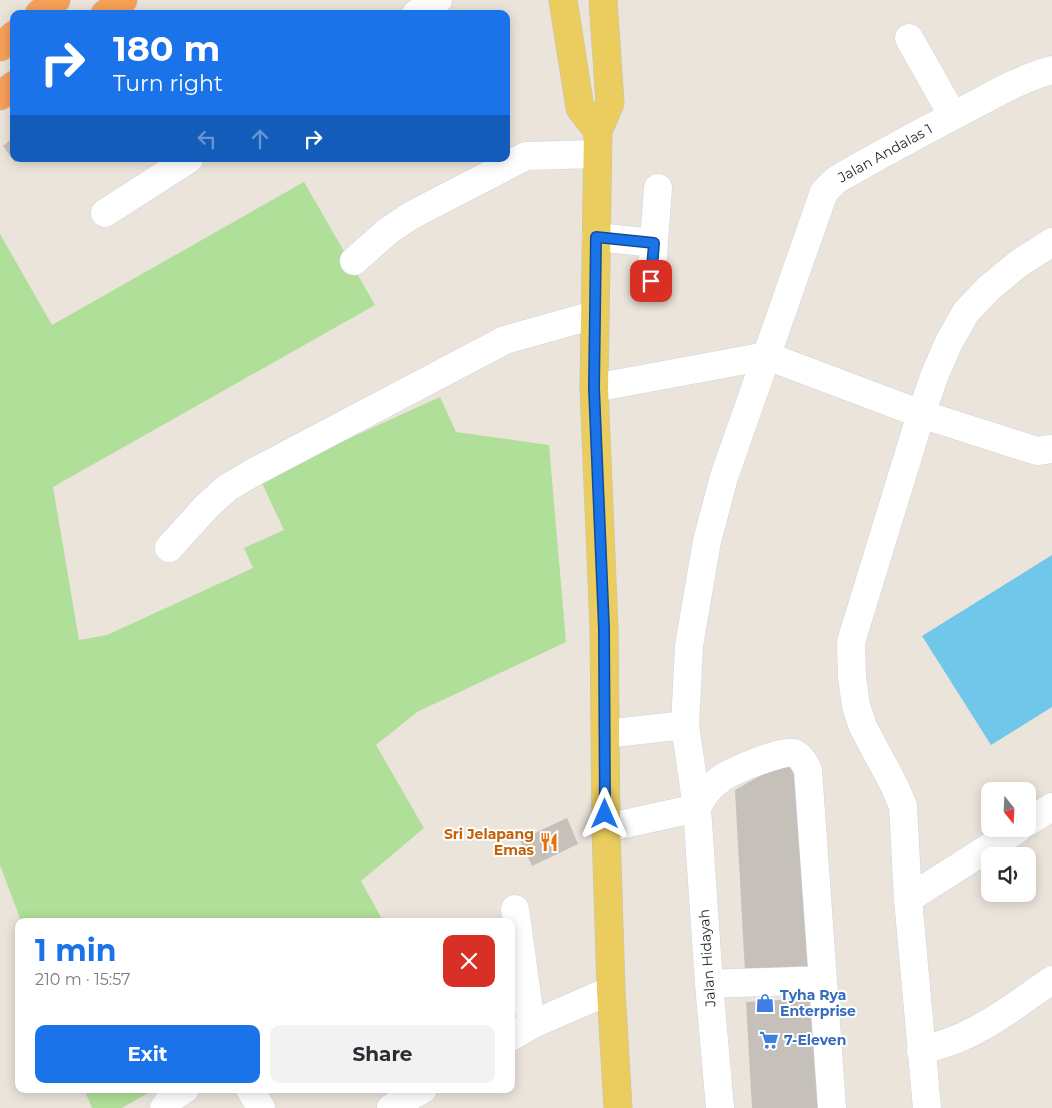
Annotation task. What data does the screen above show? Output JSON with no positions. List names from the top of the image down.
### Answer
{
  "streets": {
    "street": ["Jalan Andalas 1", "Jalan Hidayah"]
  },
  "crossings": [
    ["Jalan Andalas 1", "Jalan Hidayah"]
  ],
  "places": {
    "restaurant": ["Sri Jelapang Emas"],
    "shop": ["Tyha Rya Enterprise"],
    "supermarket": ["7-Eleven"]
  },
  "north": "bottom",
  "page": {
    "turn": ["180 m", "Turn right"],
    "heading": ["1 min", "210 m · 15:57"],
    "buttons": ["Exit", "Share"]
  }
}
